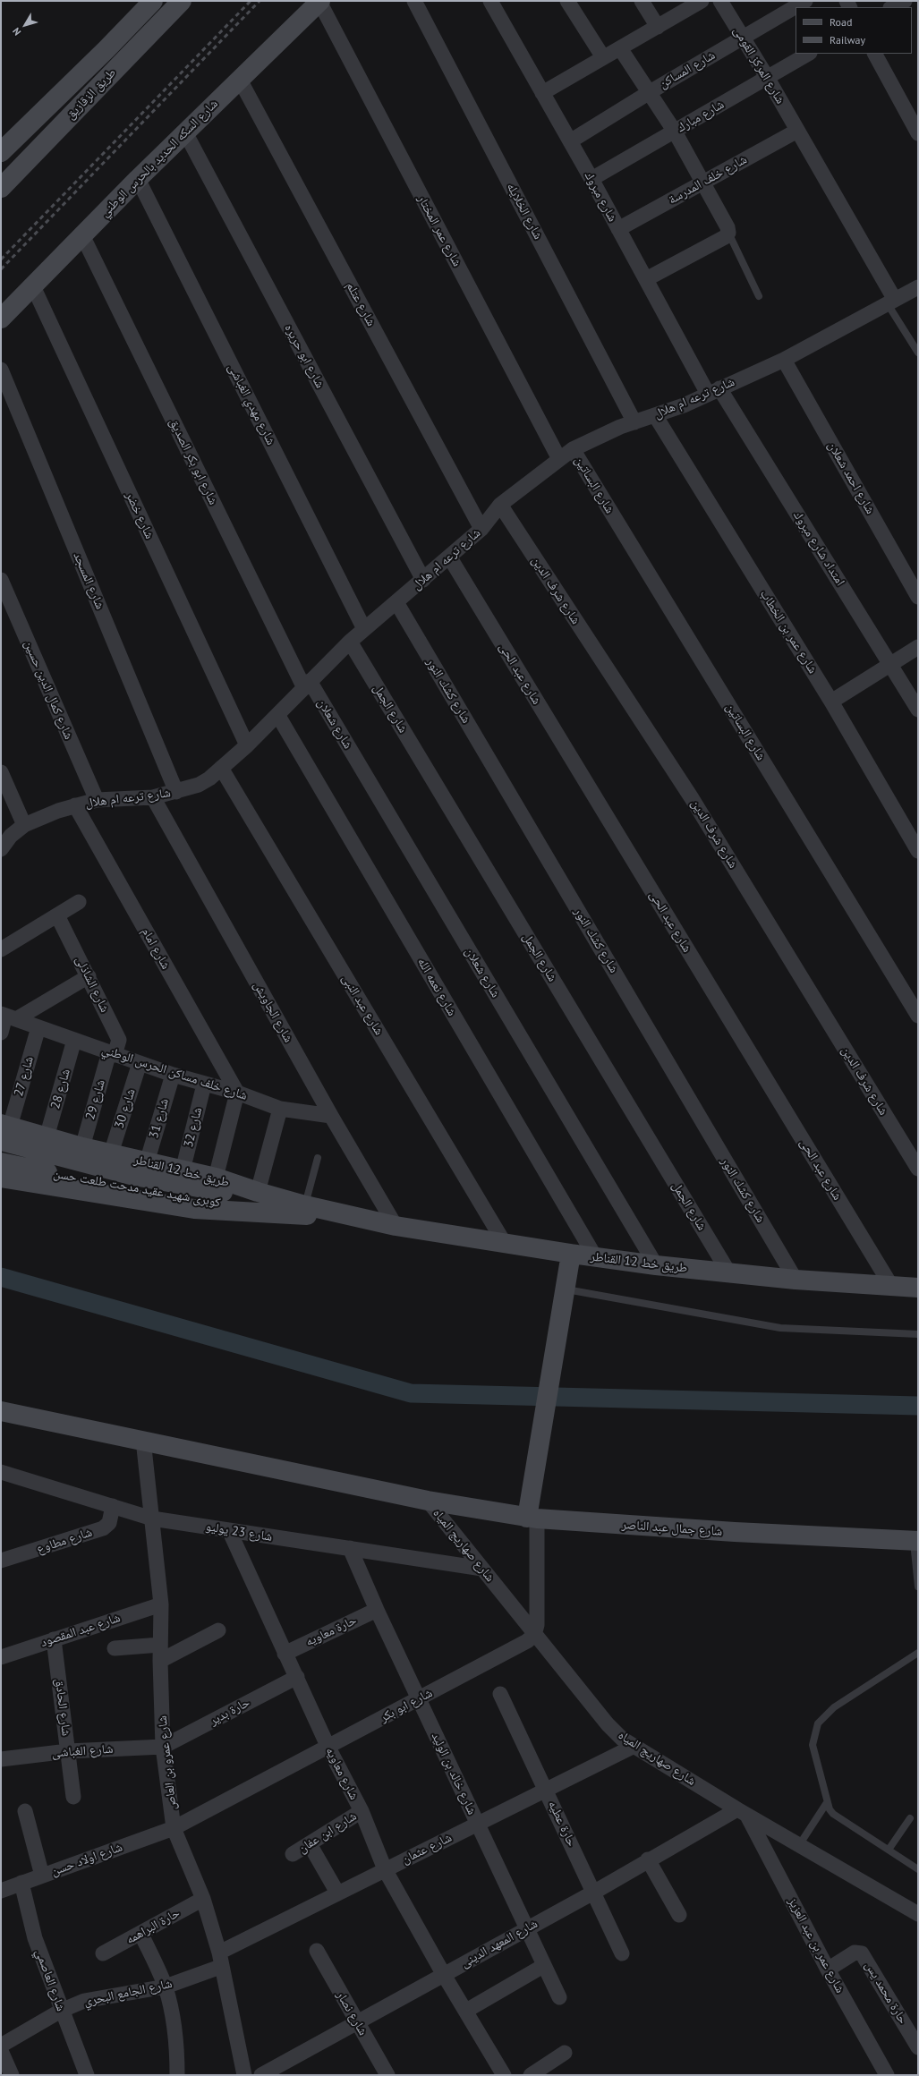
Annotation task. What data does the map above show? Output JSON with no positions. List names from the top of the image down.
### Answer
{
  "streets": {
    "main road": [
      "طريق الزقازيق",
      "شارع السكه الحديد بالحرس الوطني",
      "طريق خط 12 القناطر",
      "كوبرى شهيد عقيد مدحت طلعت حسن",
      "شارع جمال عبد الناصر"
    ],
    "street": [
      "شارع المركز القومى",
      "شارع المساكن",
      "شارع مبارك",
      "شارع خلف المدرسة",
      "شارع مبروك",
      "شارع الخلايله",
      "شارع عمر المختار",
      "شارع عتلم",
      "شارع ابو حريره",
      "شارع ترعه ام هلال",
      "شارع مهدي الغباشى",
      "شارع ابو بكر الصديق",
      "شارع احمد شعلان",
      "شارع البساتين",
      "شارع خضر",
      "امتداد شارع مبروك",
      "شارع المسجد",
      "شارع شرف الدين",
      "شارع عمر بن الخطاب",
      "شارع عبد الحى",
      "شارع كمال الدين حسين",
      "شارع كشك النور",
      "شارع الجمل",
      "شارع شعلان",
      "شارع امام",
      "شارع الشاذلى",
      "شارع نعمه الله",
      "شارع عبد النبى",
      "شارع الجاويش",
      "شارع خلف مساكن الحرس الوطني",
      "شارع 27",
      "شارع 28",
      "شارع 29",
      "شارع 30",
      "شارع 31",
      "شارع 32",
      "شارع 23 يوليو",
      "شارع مطاوع",
      "شارع صهاريج المياه",
      "شارع عبد المقصود",
      "حارة معاويه",
      "شارع ابو بكر",
      "شارع الحادق",
      "حارة بدير",
      "شارع الغباشى",
      "شارع عمرو بن العاص",
      "شارع معاويه",
      "شارع خالد بن الوليد",
      "حارة عطيه",
      "شارع ابن عفان",
      "شارع عثمان",
      "شارع اولاد حسن",
      "حارة البراهمه",
      "شارع المعهد الدينى",
      "شارع عمر بن عبد العزيز",
      "شارع العاصمي",
      "شارع الجامع البحري",
      "حارة محمد يس",
      "شارع نصار"
    ]
  },
  "crossings": [
    ["شارع المركز القومى", "شارع المساكن"],
    ["شارع المركز القومى", "شارع مبارك"],
    ["شارع المركز القومى", "شارع خلف المدرسة"],
    ["شارع المركز القومى", "شارع ترعه ام هلال"],
    ["شارع المساكن", "شارع مبروك"],
    ["شارع مبارك", "شارع مبروك"],
    ["شارع السكه الحديد بالحرس الوطني", "شارع عمر المختار"],
    ["شارع السكه الحديد بالحرس الوطني", "شارع عتلم"],
    ["شارع السكه الحديد بالحرس الوطني", "شارع ابو حريره"],
    ["شارع السكه الحديد بالحرس الوطني", "شارع مهدي الغباشى"],
    ["شارع السكه الحديد بالحرس الوطني", "شارع ابو بكر الصديق"],
    ["شارع السكه الحديد بالحرس الوطني", "شارع خضر"],
    ["شارع خلف المدرسة", "شارع مبروك"],
    ["شارع مبروك", "شارع ترعه ام هلال"],
    ["شارع مبروك", "امتداد شارع مبروك"],
    ["شارع الخلايله", "شارع ترعه ام هلال"],
    ["شارع عمر المختار", "شارع ترعه ام هلال"],
    ["شارع عتلم", "شارع ترعه ام هلال"],
    ["شارع ابو حريره", "شارع ترعه ام هلال"],
    ["شارع ترعه ام هلال", "شارع مهدي الغباشى"],
    ["شارع ترعه ام هلال", "شارع ابو بكر الصديق"],
    ["شارع ترعه ام هلال", "شارع احمد شعلان"],
    ["شارع ترعه ام هلال", "شارع البساتين"],
    ["شارع ترعه ام هلال", "شارع خضر"],
    ["شارع ترعه ام هلال", "امتداد شارع مبروك"],
    ["شارع ترعه ام هلال", "شارع المسجد"],
    ["شارع ترعه ام هلال", "شارع شرف الدين"],
    ["شارع ترعه ام هلال", "شارع عمر بن الخطاب"],
    ["شارع ترعه ام هلال", "شارع عبد الحى"],
    ["شارع ترعه ام هلال", "شارع كمال الدين حسين"],
    ["شارع ترعه ام هلال", "شارع كشك النور"],
    ["شارع ترعه ام هلال", "شارع الجمل"],
    ["شارع ترعه ام هلال", "شارع شعلان"],
    ["شارع ترعه ام هلال", "شارع امام"],
    ["شارع ترعه ام هلال", "شارع نعمه الله"],
    ["شارع ترعه ام هلال", "شارع عبد النبى"],
    ["شارع ترعه ام هلال", "شارع الجاويش"],
    ["شارع ابو بكر الصديق", "شارع شعلان"],
    ["شارع عبد الحى", "طريق خط 12 القناطر"],
    ["شارع كشك النور", "طريق خط 12 القناطر"],
    ["شارع الجمل", "طريق خط 12 القناطر"],
    ["شارع شعلان", "طريق خط 12 القناطر"],
    ["شارع امام", "شارع خلف مساكن الحرس الوطني"],
    ["شارع الشاذلى", "شارع خلف مساكن الحرس الوطني"],
    ["شارع الشاذلى", "شارع 29"],
    ["شارع نعمه الله", "طريق خط 12 القناطر"],
    ["شارع عبد النبى", "طريق خط 12 القناطر"],
    ["شارع الجاويش", "شارع خلف مساكن الحرس الوطني"],
    ["شارع الجاويش", "طريق خط 12 القناطر"],
    ["شارع خلف مساكن الحرس الوطني", "شارع 27"],
    ["شارع خلف مساكن الحرس الوطني", "شارع 28"],
    ["شارع خلف مساكن الحرس الوطني", "شارع 29"],
    ["شارع خلف مساكن الحرس الوطني", "شارع 30"],
    ["شارع خلف مساكن الحرس الوطني", "شارع 31"],
    ["شارع خلف مساكن الحرس الوطني", "شارع 32"],
    ["شارع 27", "طريق خط 12 القناطر"],
    ["شارع 27", "كوبرى شهيد عقيد مدحت طلعت حسن"],
    ["شارع 28", "طريق خط 12 القناطر"],
    ["شارع 29", "طريق خط 12 القناطر"],
    ["شارع 30", "طريق خط 12 القناطر"],
    ["شارع 31", "طريق خط 12 القناطر"],
    ["شارع 32", "طريق خط 12 القناطر"],
    ["طريق خط 12 القناطر", "كوبرى شهيد عقيد مدحت طلعت حسن"],
    ["شارع جمال عبد الناصر", "شارع صهاريج المياه"],
    ["شارع 23 يوليو", "شارع مطاوع"],
    ["شارع 23 يوليو", "شارع صهاريج المياه"],
    ["شارع 23 يوليو", "شارع عمرو بن العاص"],
    ["شارع 23 يوليو", "شارع معاويه"],
    ["شارع 23 يوليو", "شارع خالد بن الوليد"],
    ["شارع صهاريج المياه", "شارع ابو بكر"],
    ["شارع صهاريج المياه", "شارع عثمان"],
    ["شارع صهاريج المياه", "شارع المعهد الدينى"],
    ["شارع صهاريج المياه", "شارع عمر بن عبد العزيز"],
    ["شارع عبد المقصود", "شارع الحادق"],
    ["شارع عبد المقصود", "شارع عمرو بن العاص"],
    ["حارة معاويه", "شارع معاويه"],
    ["حارة معاويه", "شارع خالد بن الوليد"],
    ["شارع ابو بكر", "شارع عمرو بن العاص"],
    ["شارع ابو بكر", "شارع معاويه"],
    ["شارع ابو بكر", "شارع خالد بن الوليد"],
    ["شارع ابو بكر", "شارع اولاد حسن"],
    ["شارع الحادق", "شارع الغباشى"],
    ["حارة بدير", "شارع الغباشى"],
    ["حارة بدير", "شارع عمرو بن العاص"],
    ["حارة بدير", "شارع معاويه"],
    ["شارع الغباشى", "شارع عمرو بن العاص"],
    ["شارع عمرو بن العاص", "شارع عثمان"],
    ["شارع عمرو بن العاص", "شارع اولاد حسن"],
    ["شارع عمرو بن العاص", "حارة البراهمه"],
    ["شارع عمرو بن العاص", "شارع الجامع البحري"],
    ["شارع معاويه", "شارع ابن عفان"],
    ["شارع معاويه", "شارع عثمان"],
    ["شارع معاويه", "شارع المعهد الدينى"],
    ["شارع خالد بن الوليد", "شارع عثمان"],
    ["شارع خالد بن الوليد", "شارع المعهد الدينى"],
    ["حارة عطيه", "شارع عثمان"],
    ["حارة عطيه", "شارع المعهد الدينى"],
    ["شارع عثمان", "شارع الجامع البحري"],
    ["شارع اولاد حسن", "شارع العاصمي"],
    ["شارع المعهد الدينى", "شارع عمر بن عبد العزيز"],
    ["شارع المعهد الدينى", "شارع نصار"],
    ["شارع عمر بن عبد العزيز", "حارة محمد يس"],
    ["شارع العاصمي", "شارع الجامع البحري"]
  ],
  "legend": ["Road", "Railway"],
  "north": "bottom left"
}
